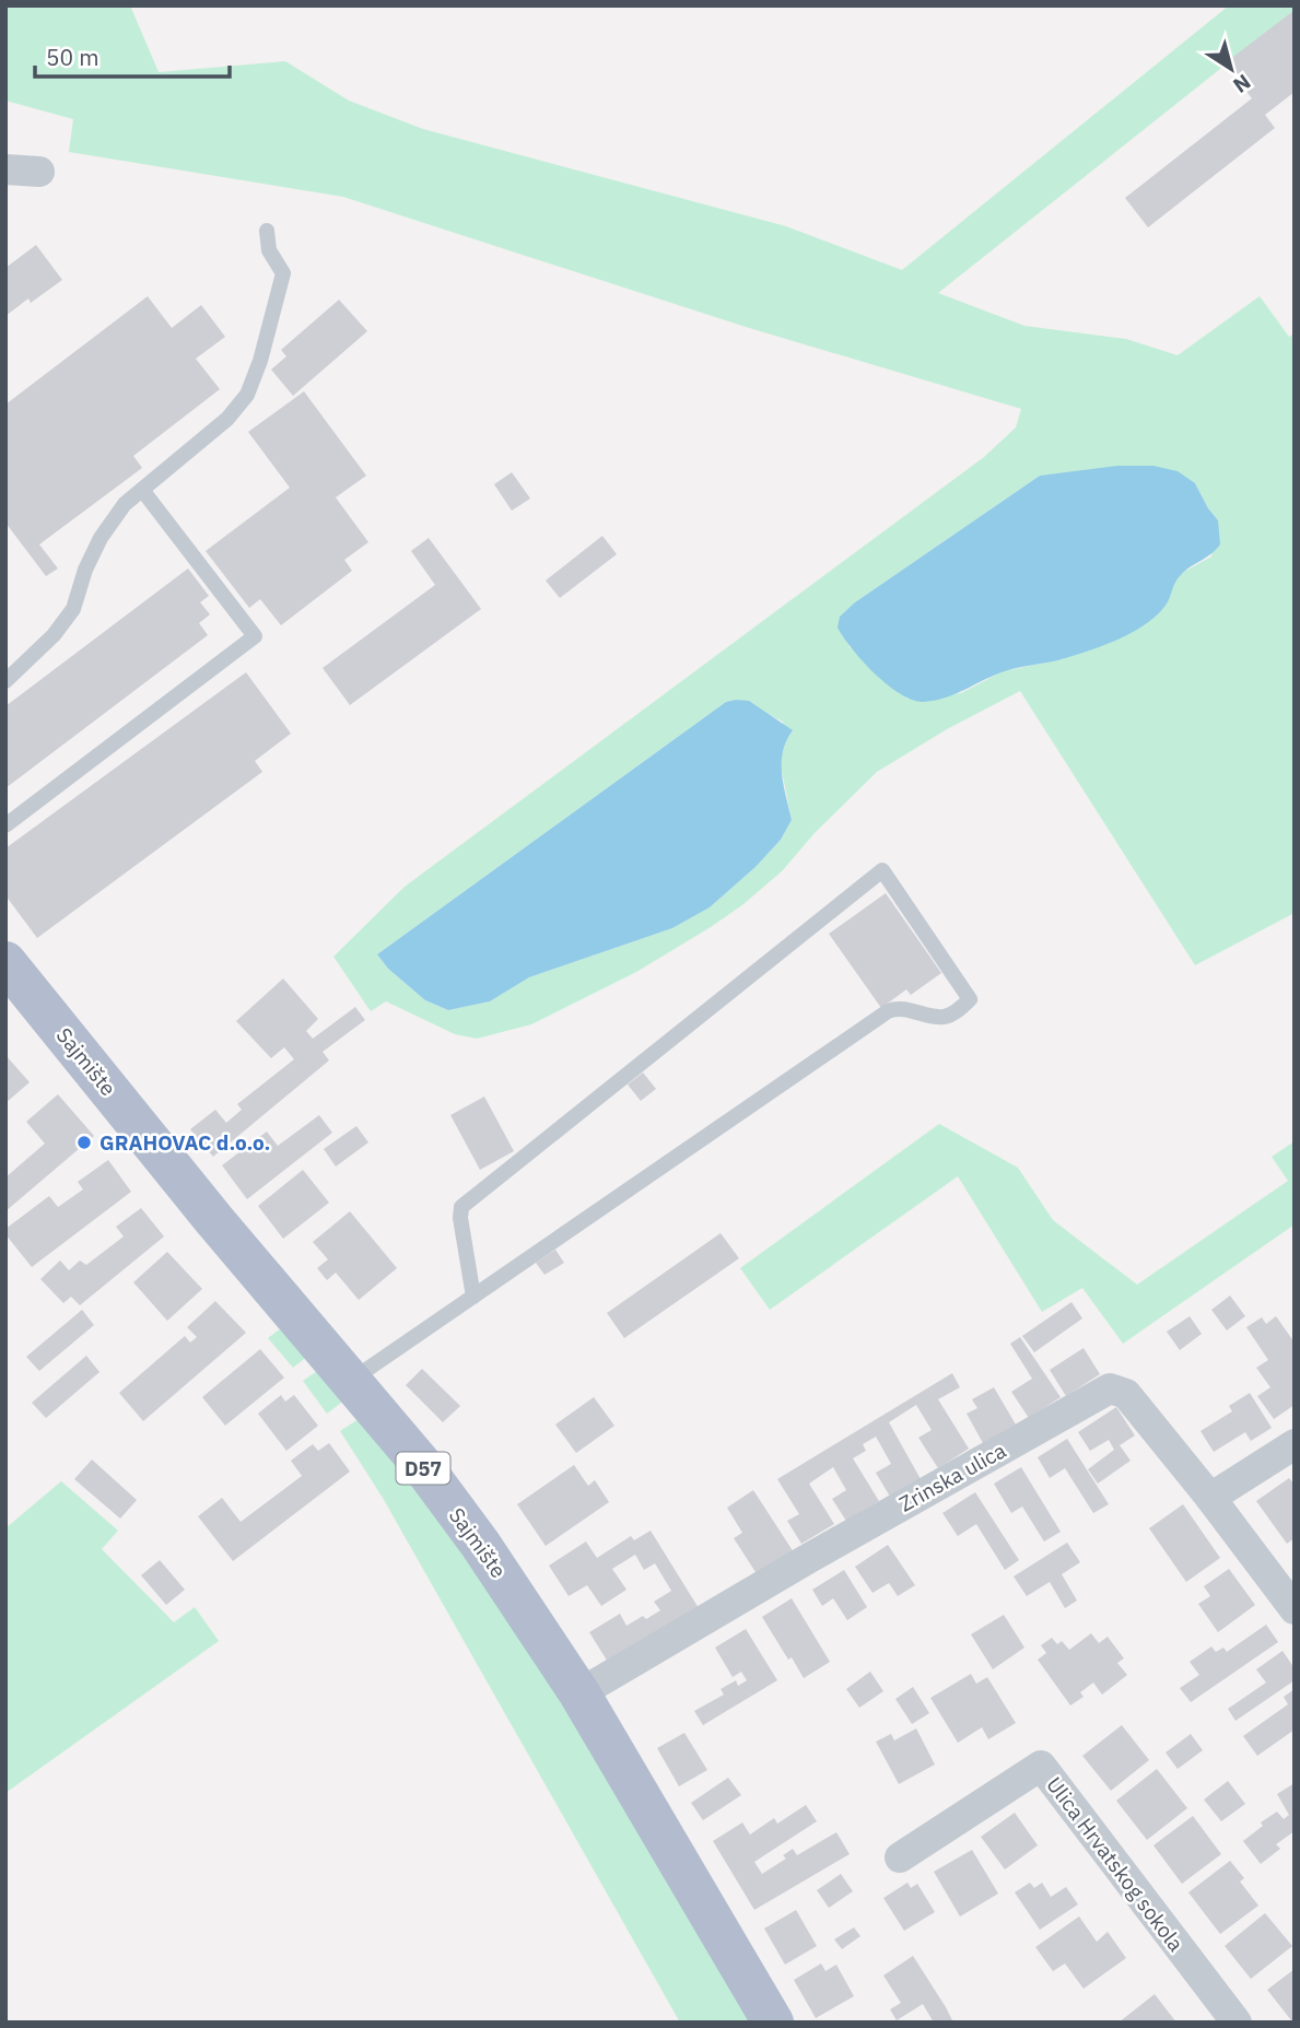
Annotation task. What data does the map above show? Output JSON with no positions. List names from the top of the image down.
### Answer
{
  "streets": {
    "main road": ["Sajmište", "D57"],
    "street": ["Zrinska ulica", "Ulica Hrvatskog sokola"]
  },
  "crossings": [
    ["Sajmište", "Zrinska ulica"]
  ],
  "places": ["GRAHOVAC d.o.o."],
  "scale_bar": "50 m",
  "north": "bottom right"
}
